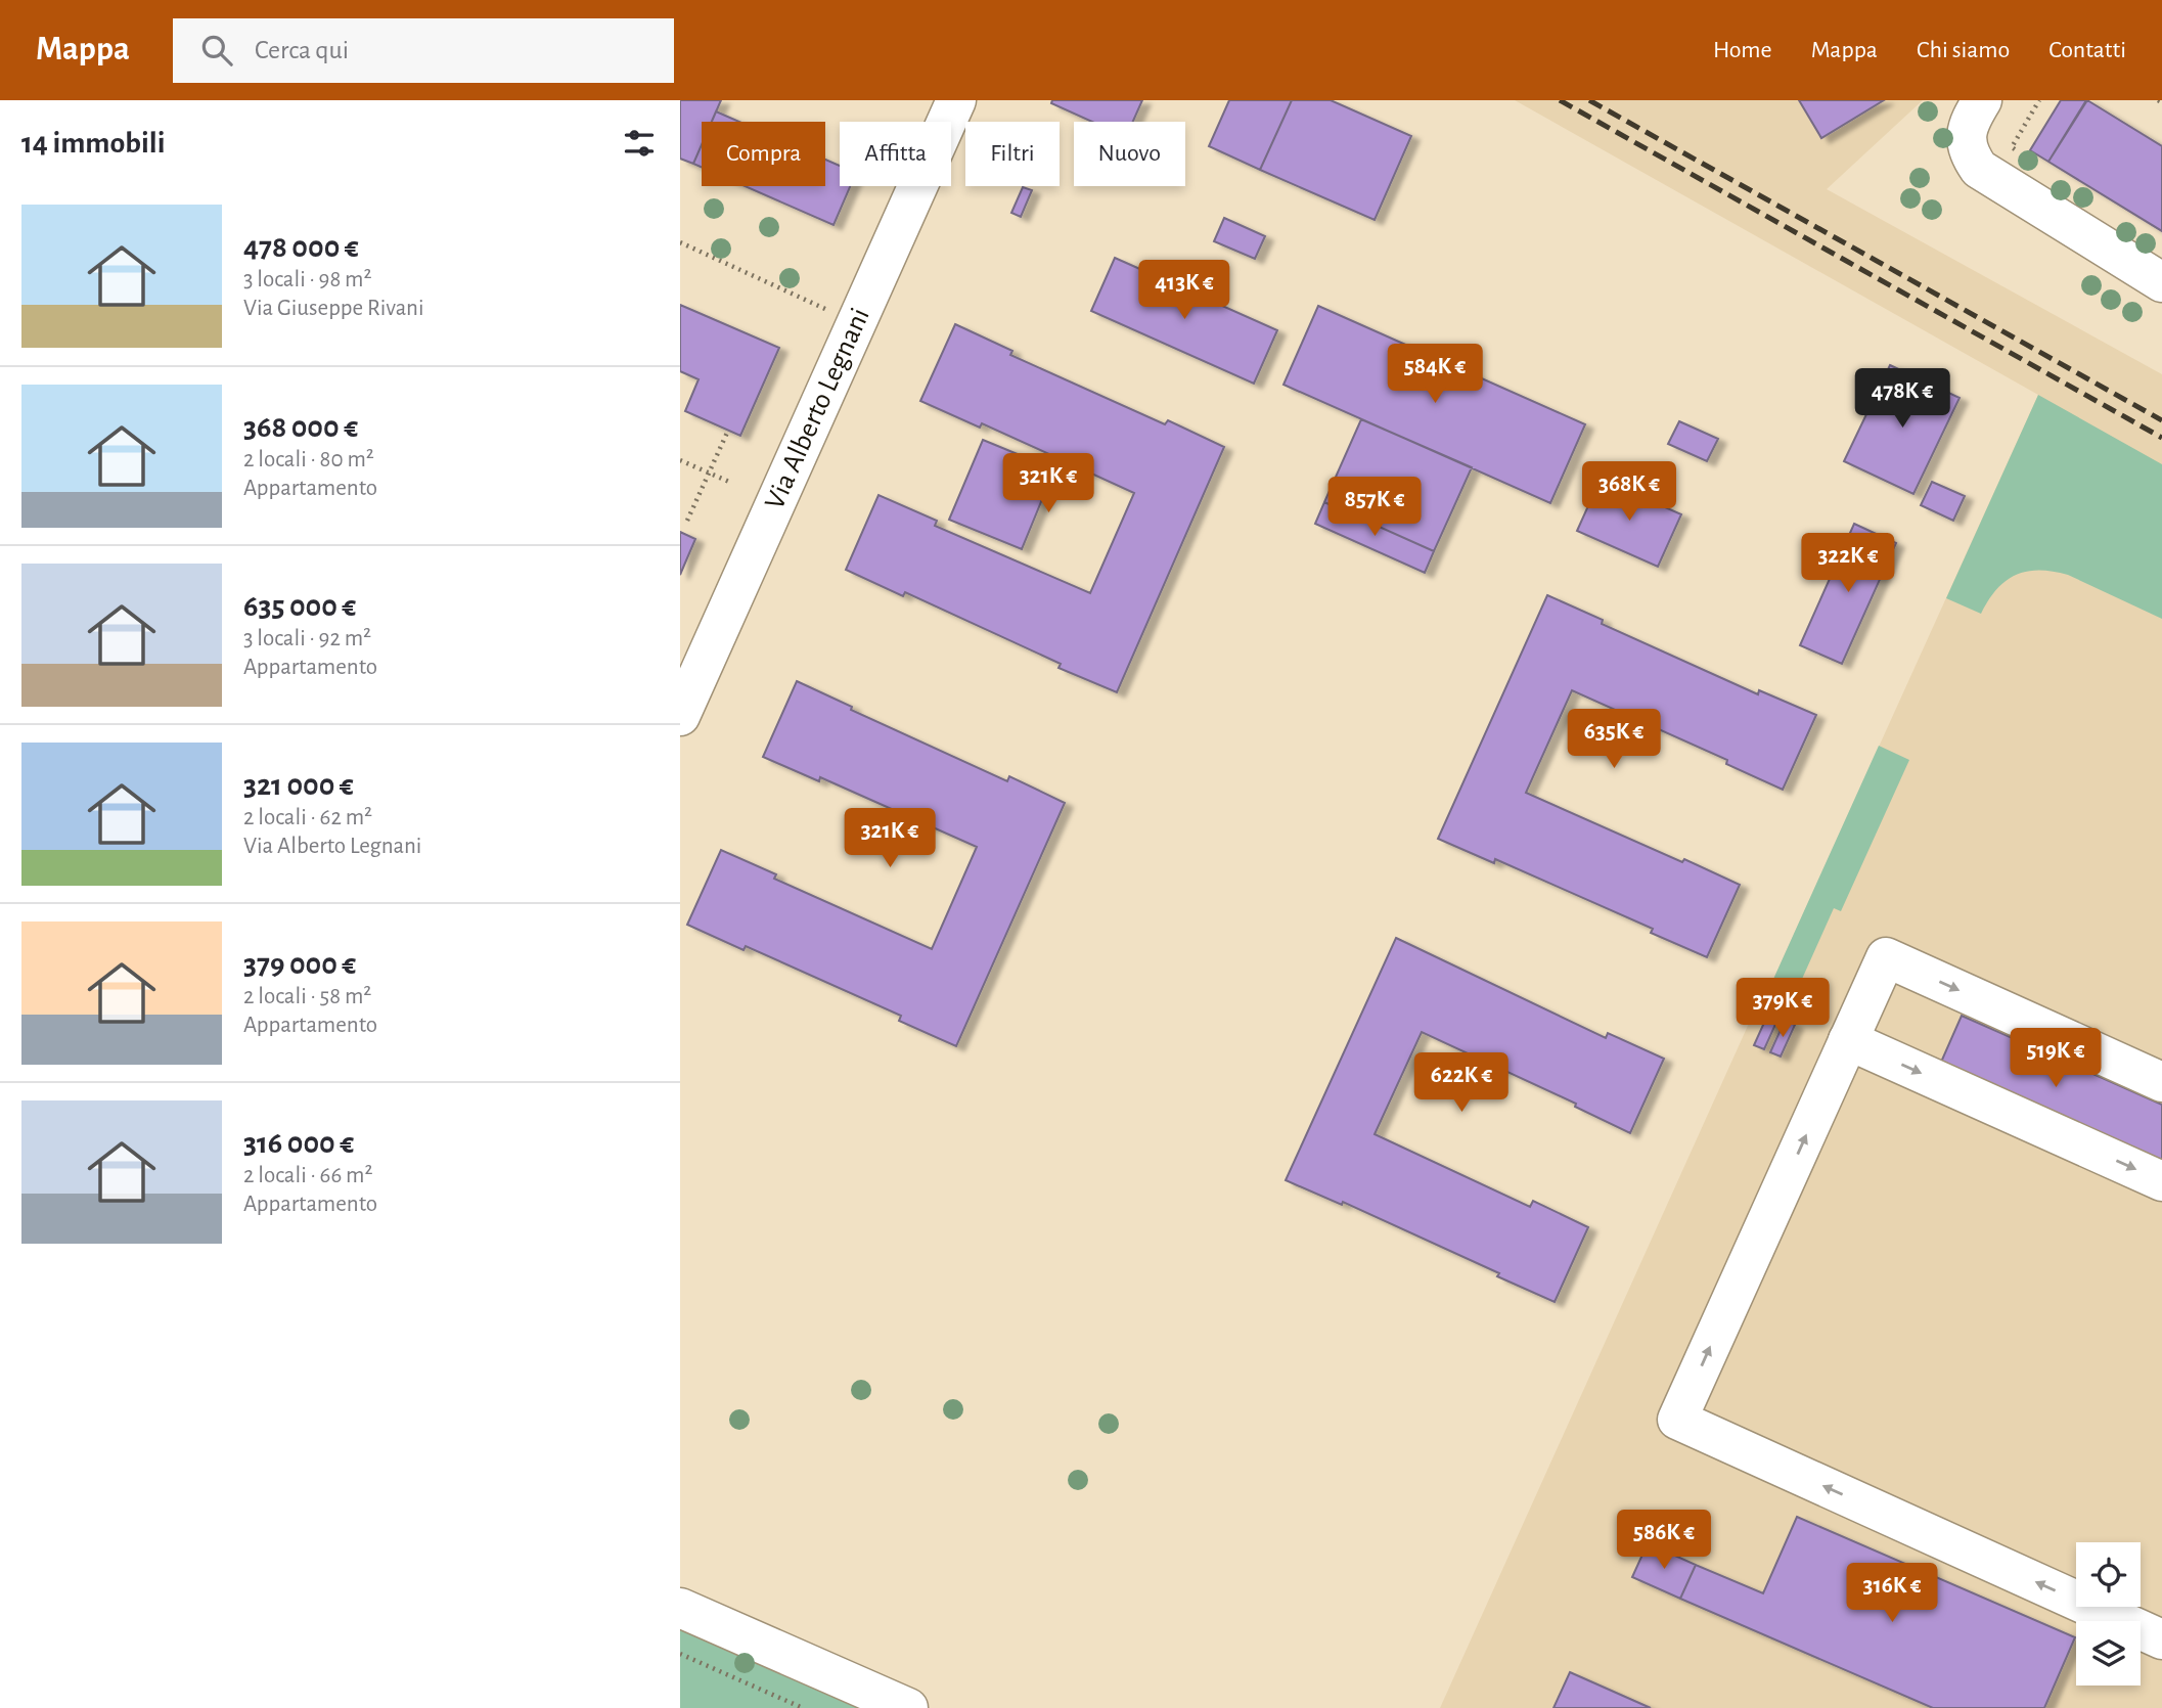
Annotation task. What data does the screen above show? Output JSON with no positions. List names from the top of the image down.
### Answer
{
  "streets": {
    "street": ["Via Alberto Legnani"]
  },
  "page": {
    "header": "Mappa",
    "search": "Cerca qui",
    "nav": [
      "Home",
      "Mappa",
      "Chi siamo",
      "Contatti"
    ],
    "heading": "14 immobili",
    "chip": [
      "Compra",
      "Affitta",
      "Filtri",
      "Nuovo"
    ],
    "list": [
      {
        "name": "478 000 €",
        "note": "3 locali · 98 m² · Via Giuseppe Rivani"
      },
      {
        "name": "368 000 €",
        "note": "2 locali · 80 m² · Appartamento"
      },
      {
        "name": "635 000 €",
        "note": "3 locali · 92 m² · Appartamento"
      },
      {
        "name": "321 000 €",
        "note": "2 locali · 62 m² · Via Alberto Legnani"
      },
      {
        "name": "379 000 €",
        "note": "2 locali · 58 m² · Appartamento"
      },
      {
        "name": "316 000 €",
        "note": "2 locali · 66 m² · Appartamento"
      }
    ],
    "price": [
      "413K €",
      "584K €",
      "478K €",
      "321K €",
      "368K €",
      "857K €",
      "322K €",
      "635K €",
      "321K €",
      "379K €",
      "519K €",
      "622K €",
      "586K €",
      "316K €"
    ]
  }
}
